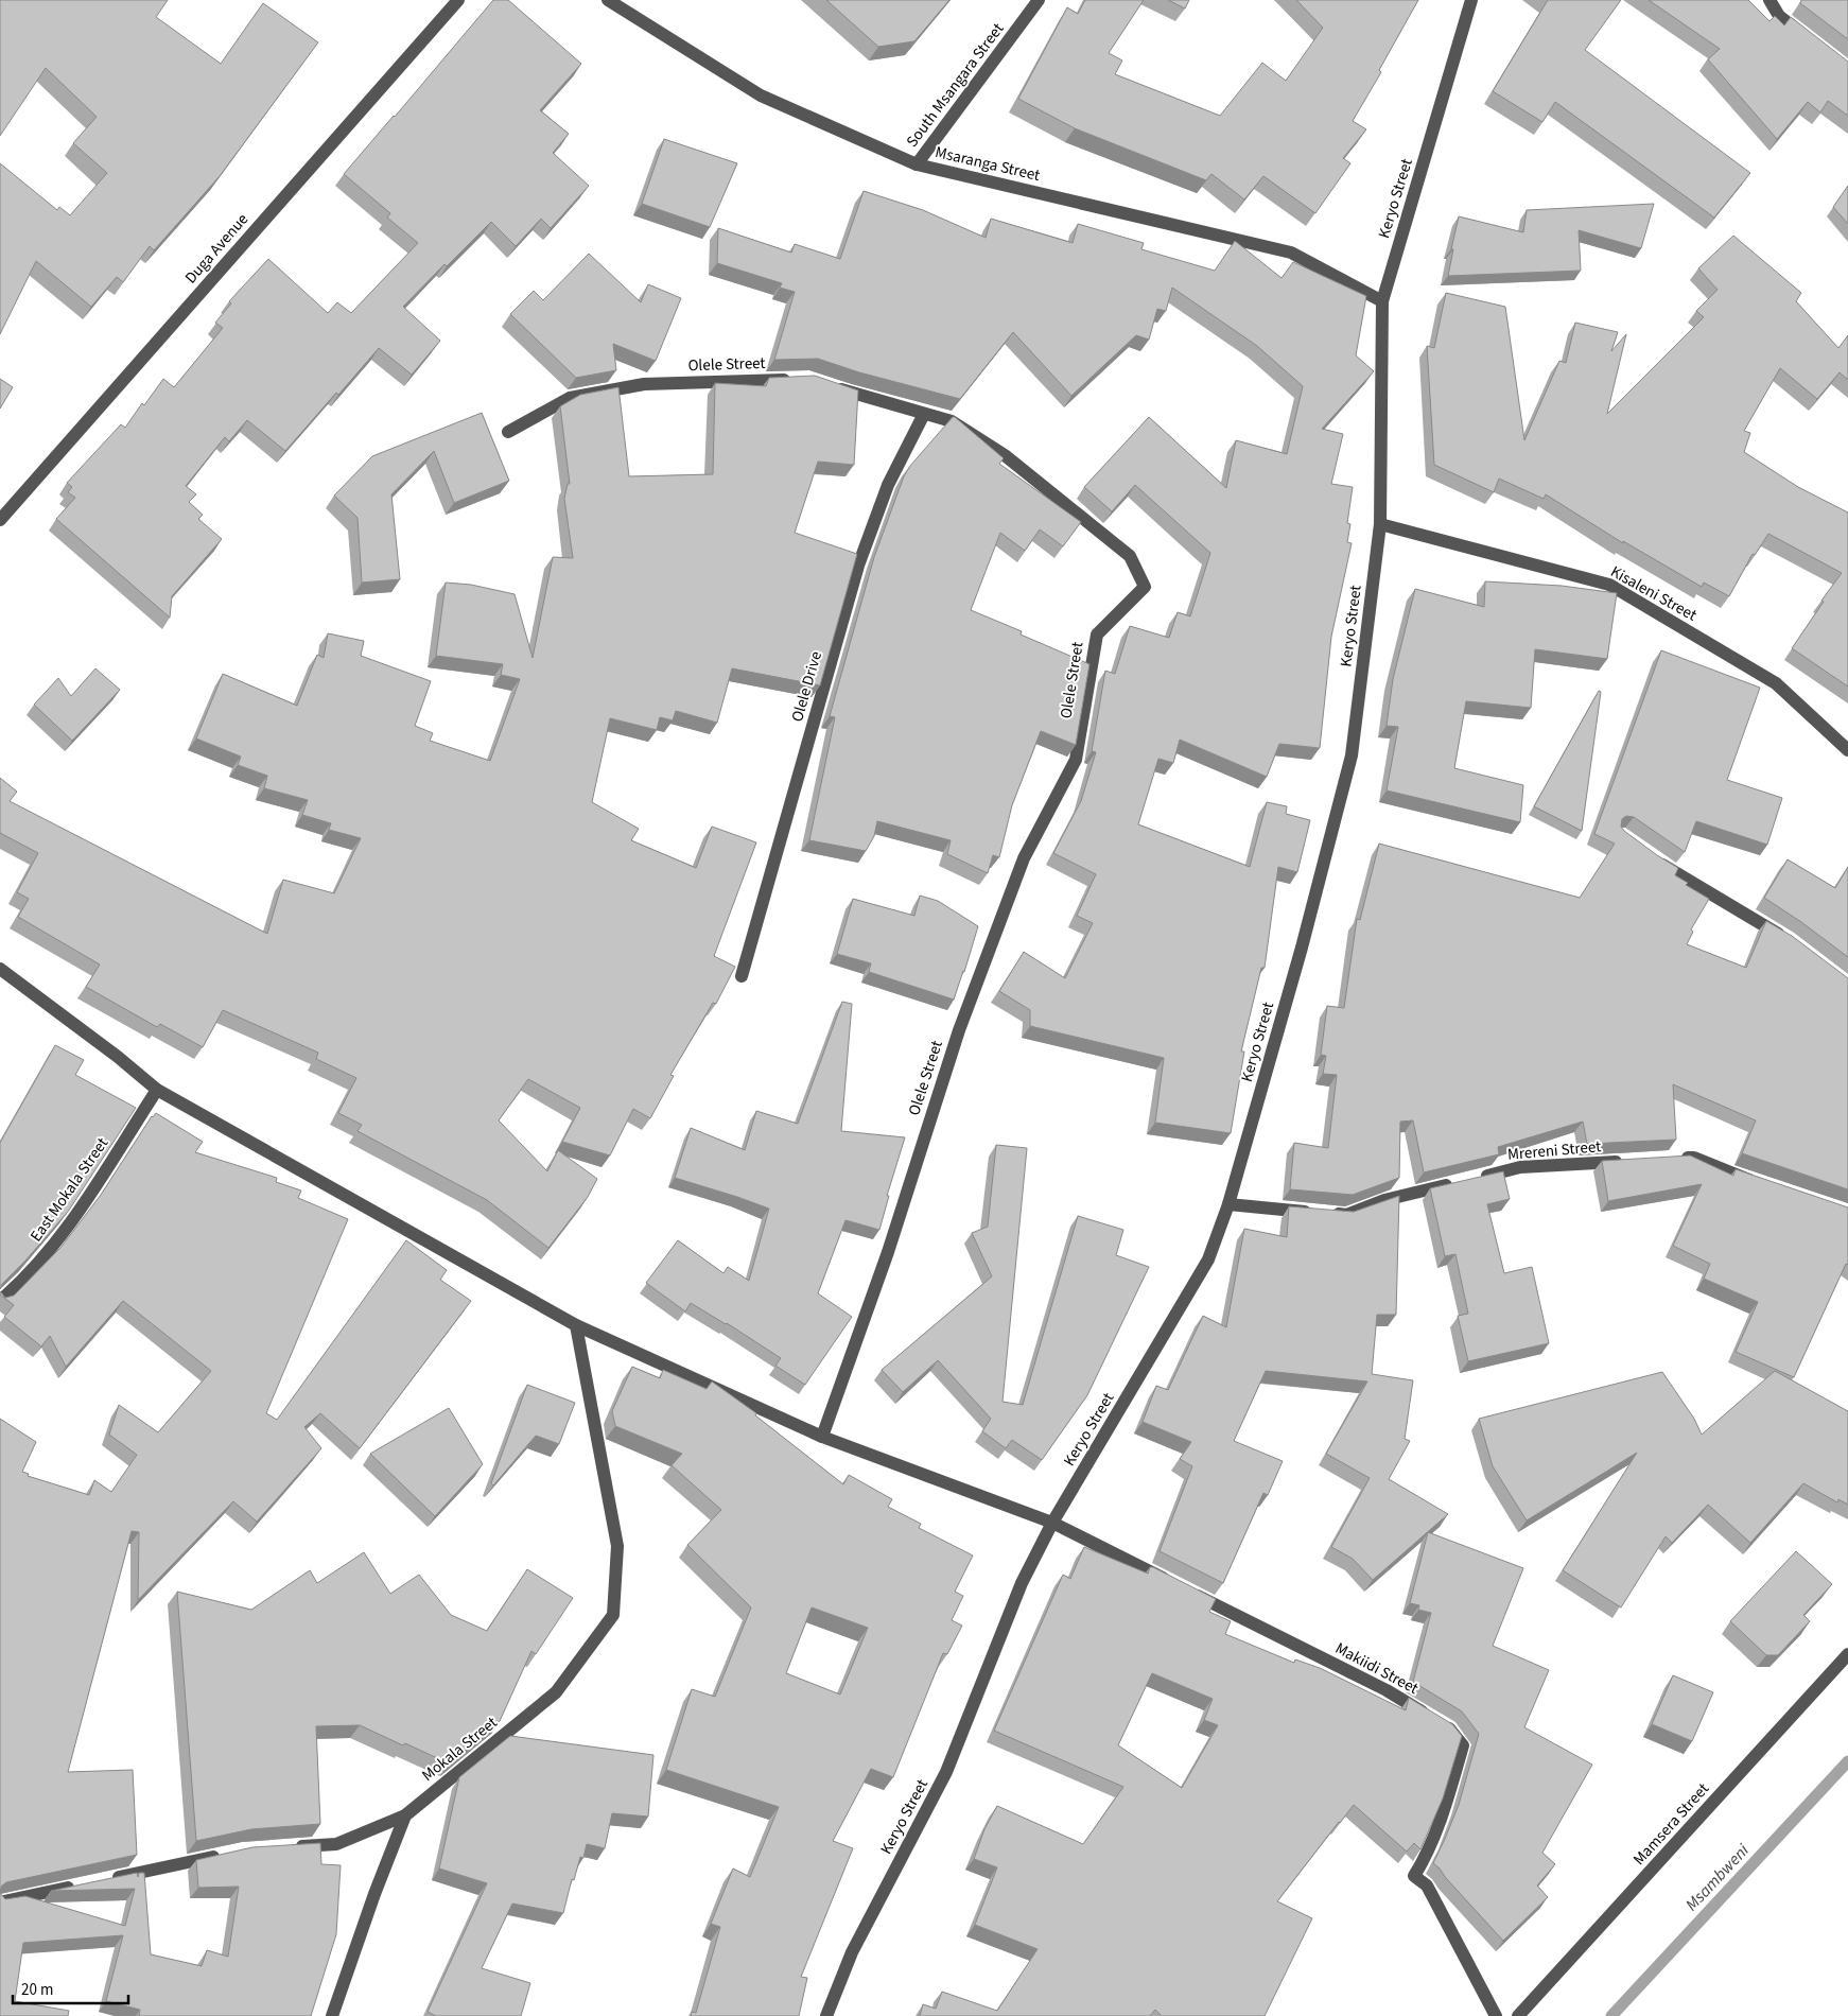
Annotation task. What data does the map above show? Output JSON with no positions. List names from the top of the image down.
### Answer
{
  "streets": {
    "street": [
      "South Msangara Street",
      "Msaranga Street",
      "Keryo Street",
      "Duga Avenue",
      "Olele Street",
      "Kisaleni Street",
      "Olele Drive",
      "Mrereni Street",
      "East Mokala Street",
      "Makiidi Street",
      "Mokala Street",
      "Mamsera Street"
    ]
  },
  "crossings": [
    ["South Msangara Street", "Msaranga Street"],
    ["Msaranga Street", "Keryo Street"],
    ["Keryo Street", "Kisaleni Street"],
    ["Keryo Street", "Mrereni Street"],
    ["Keryo Street", "Makiidi Street"],
    ["Olele Street", "Olele Drive"],
    ["Olele Street", "Makiidi Street"],
    ["East Mokala Street", "Makiidi Street"],
    ["Makiidi Street", "Mokala Street"]
  ],
  "water": ["Msambweni"],
  "scale_bar": "20 m"
}
